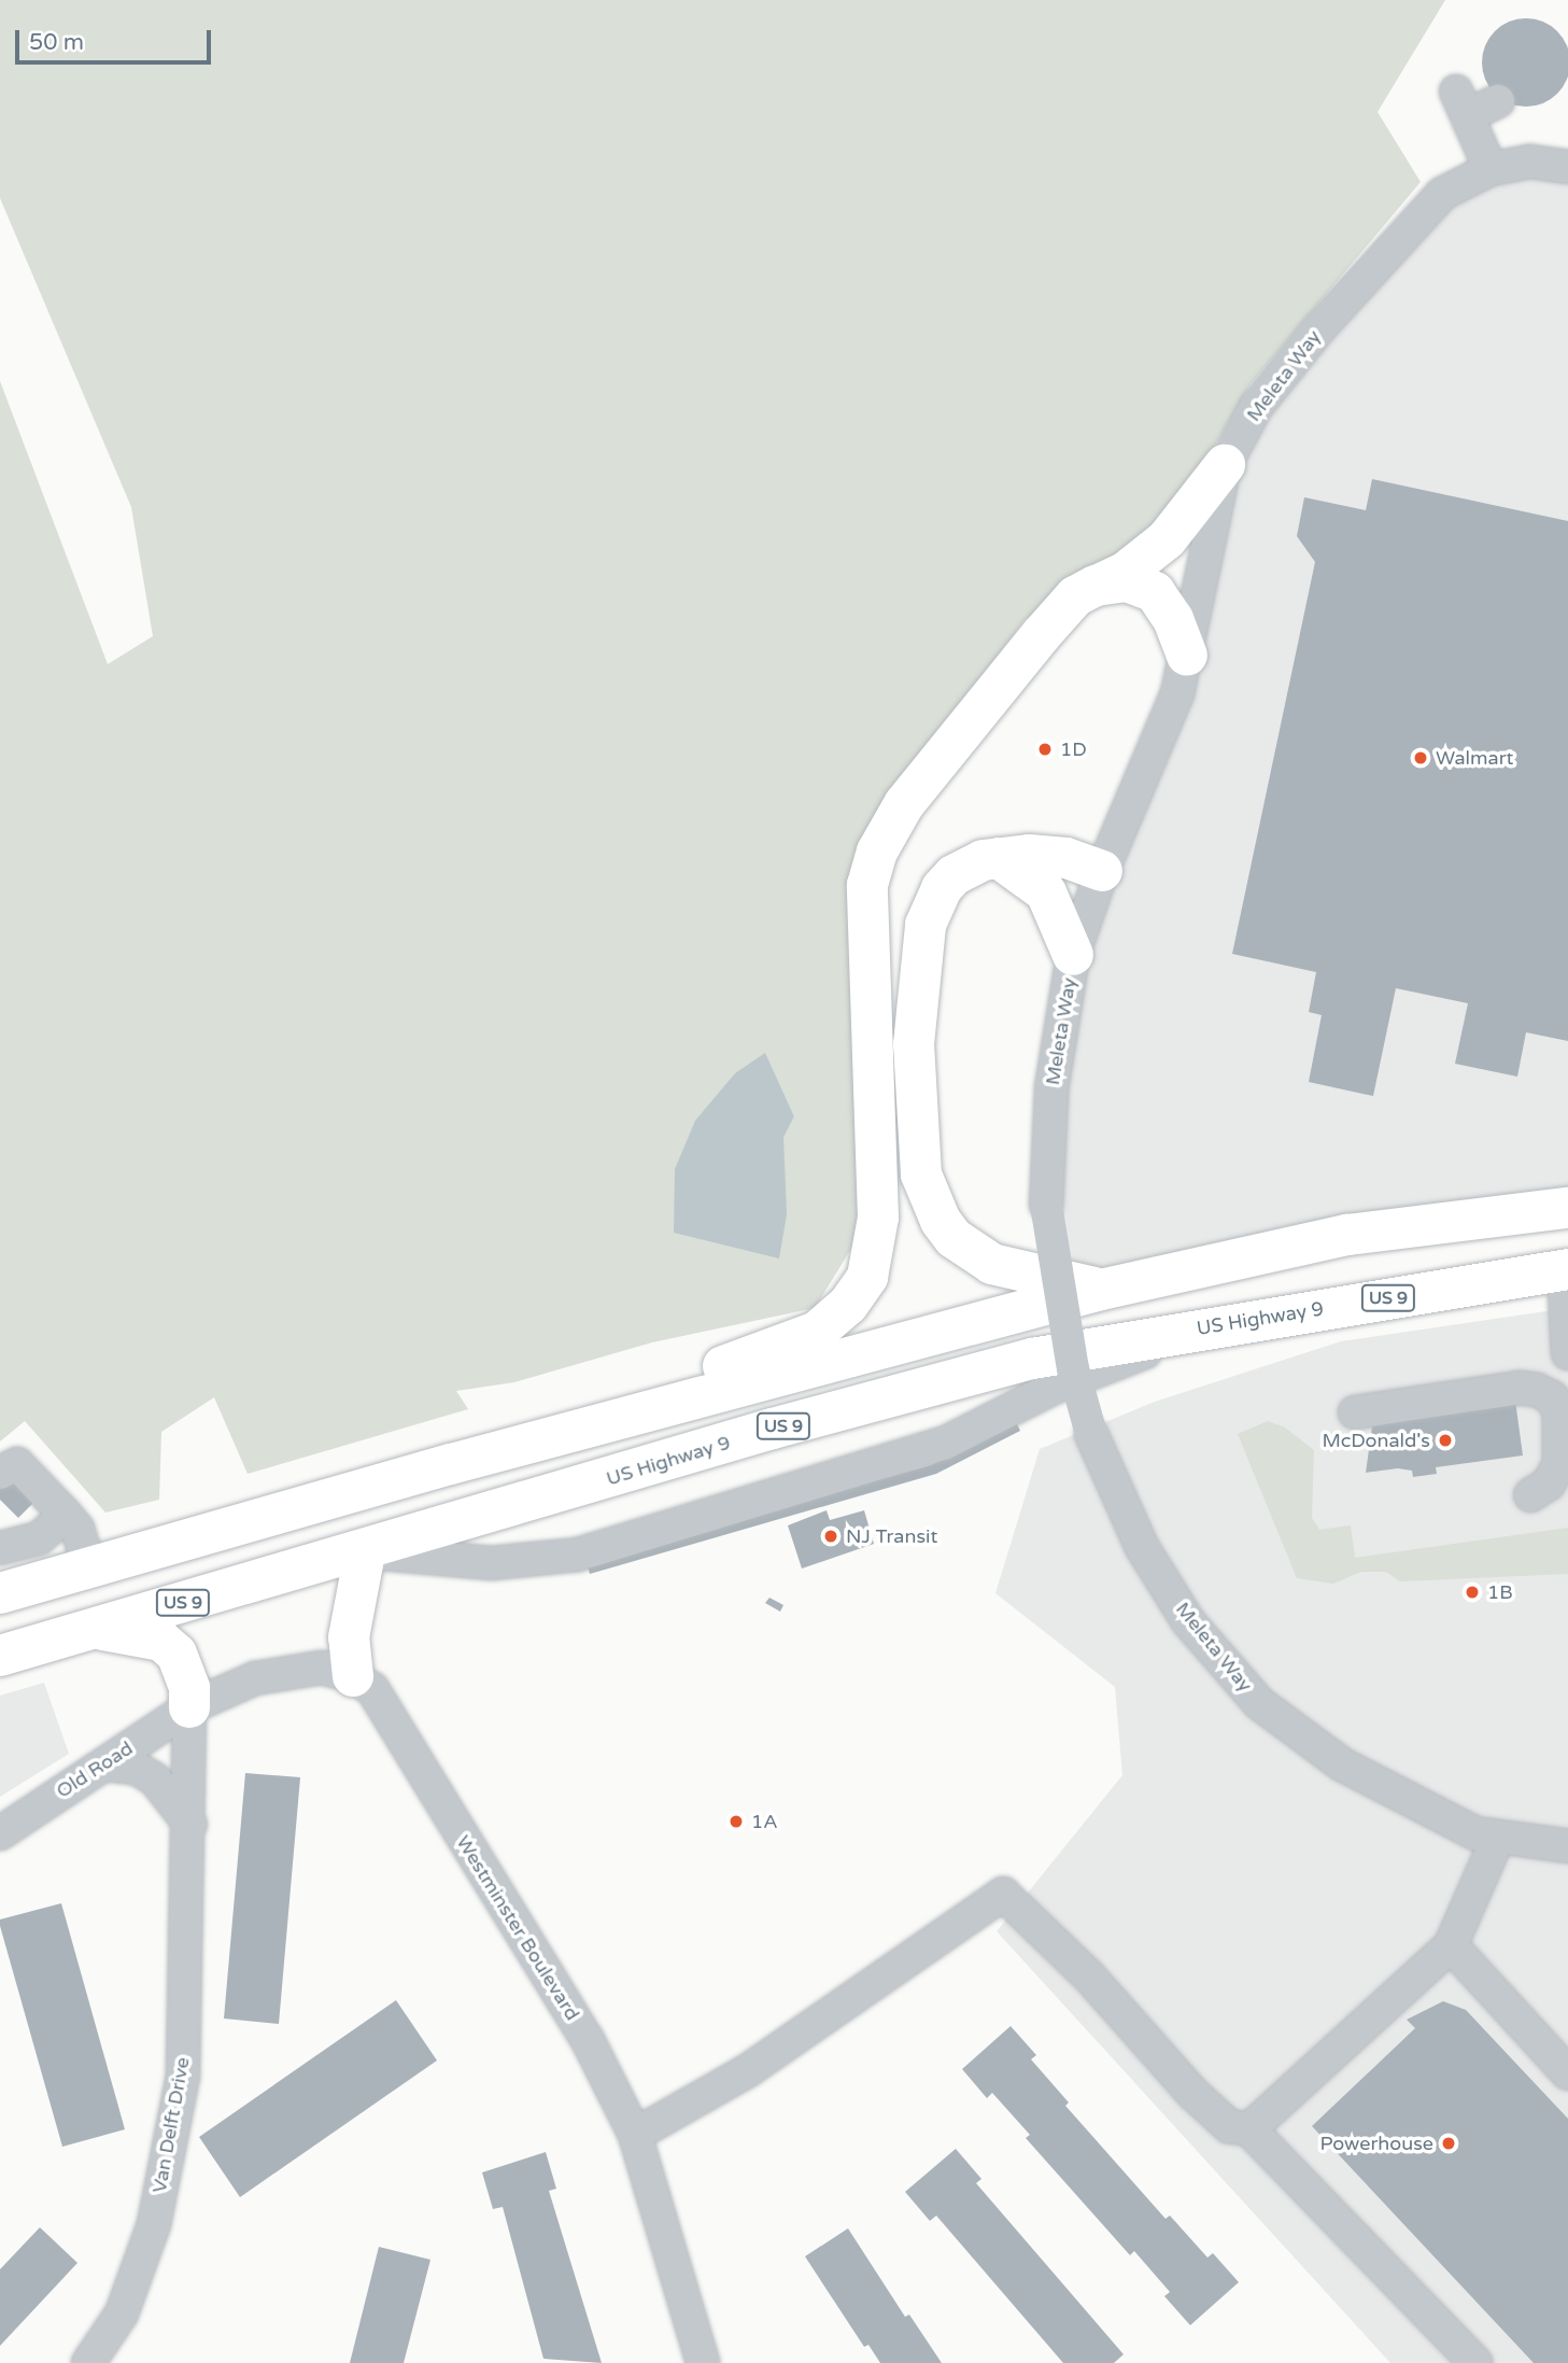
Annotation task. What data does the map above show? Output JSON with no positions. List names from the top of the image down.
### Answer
{
  "streets": {
    "highway": ["US 9", "US Highway 9"],
    "street": [
      "Meleta Way",
      "Old Road",
      "Westminster Boulevard",
      "Van Delft Drive"
    ]
  },
  "crossings": [
    ["Old Road", "Van Delft Drive"]
  ],
  "places": [
    "1D",
    "Walmart",
    "McDonald's",
    "NJ Transit",
    "1B",
    "1A",
    "Powerhouse"
  ],
  "scale_bar": "50 m"
}
